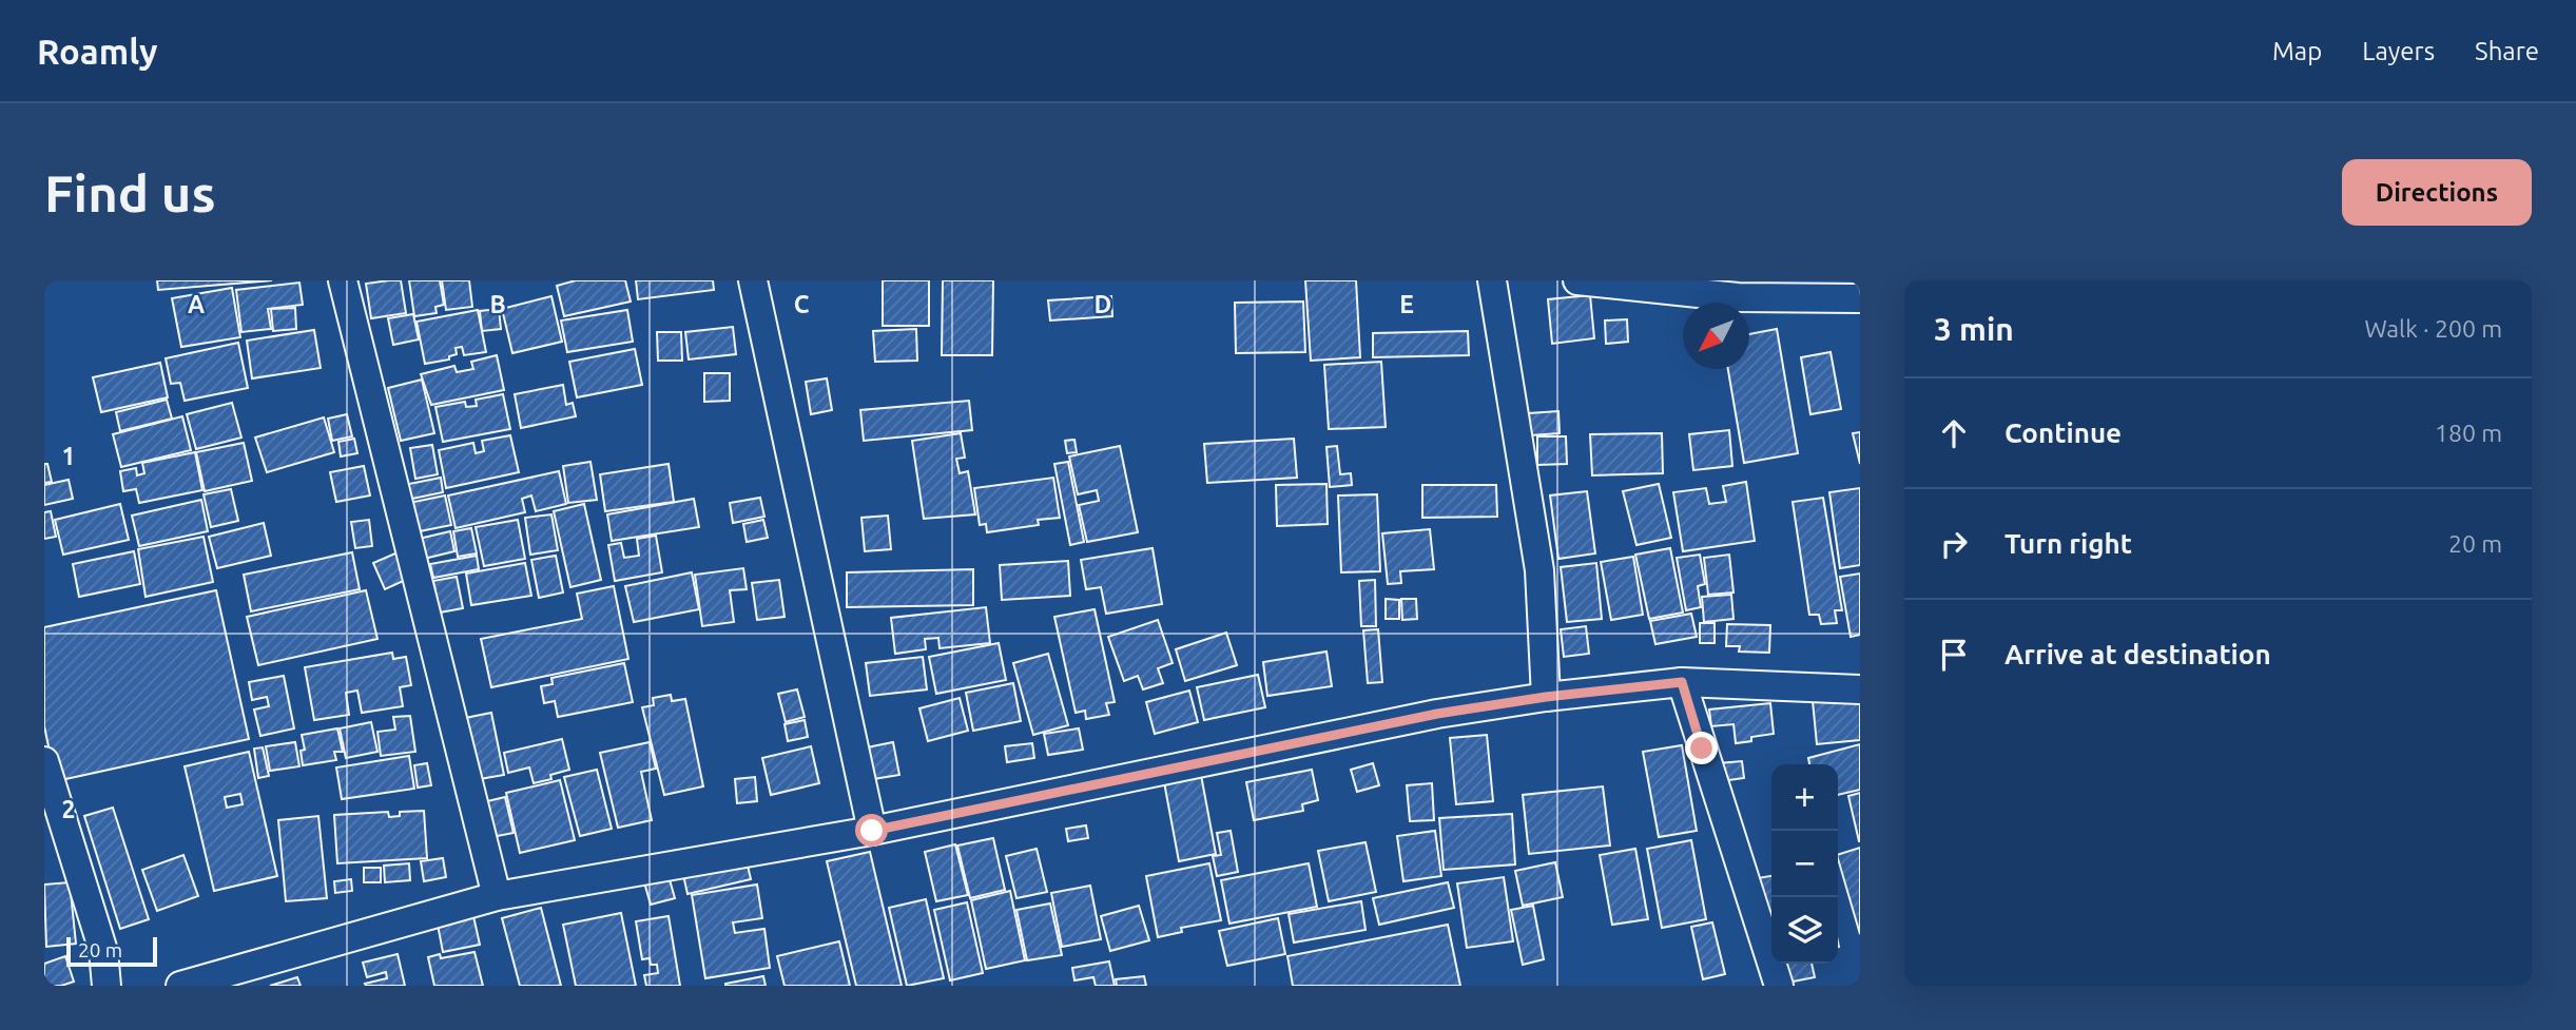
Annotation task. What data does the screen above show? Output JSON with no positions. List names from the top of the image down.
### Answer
{
  "scale_bar": "20 m",
  "north": "bottom left",
  "page": {
    "header": "Roamly",
    "nav": ["Map", "Layers", "Share"],
    "buttons": "Directions",
    "title": "Find us",
    "heading": ["3 min", "Walk · 200 m"],
    "list": [
      ["Continue", "180 m"],
      ["Turn right", "20 m"],
      "Arrive at destination"
    ],
    "map_buttons": ["+", "−"],
    "scale": "20 m"
  },
  "grid": {
    "columns": [
      "A",
      "B",
      "C",
      "D",
      "E"
    ],
    "rows": ["1", "2"]
  }
}
